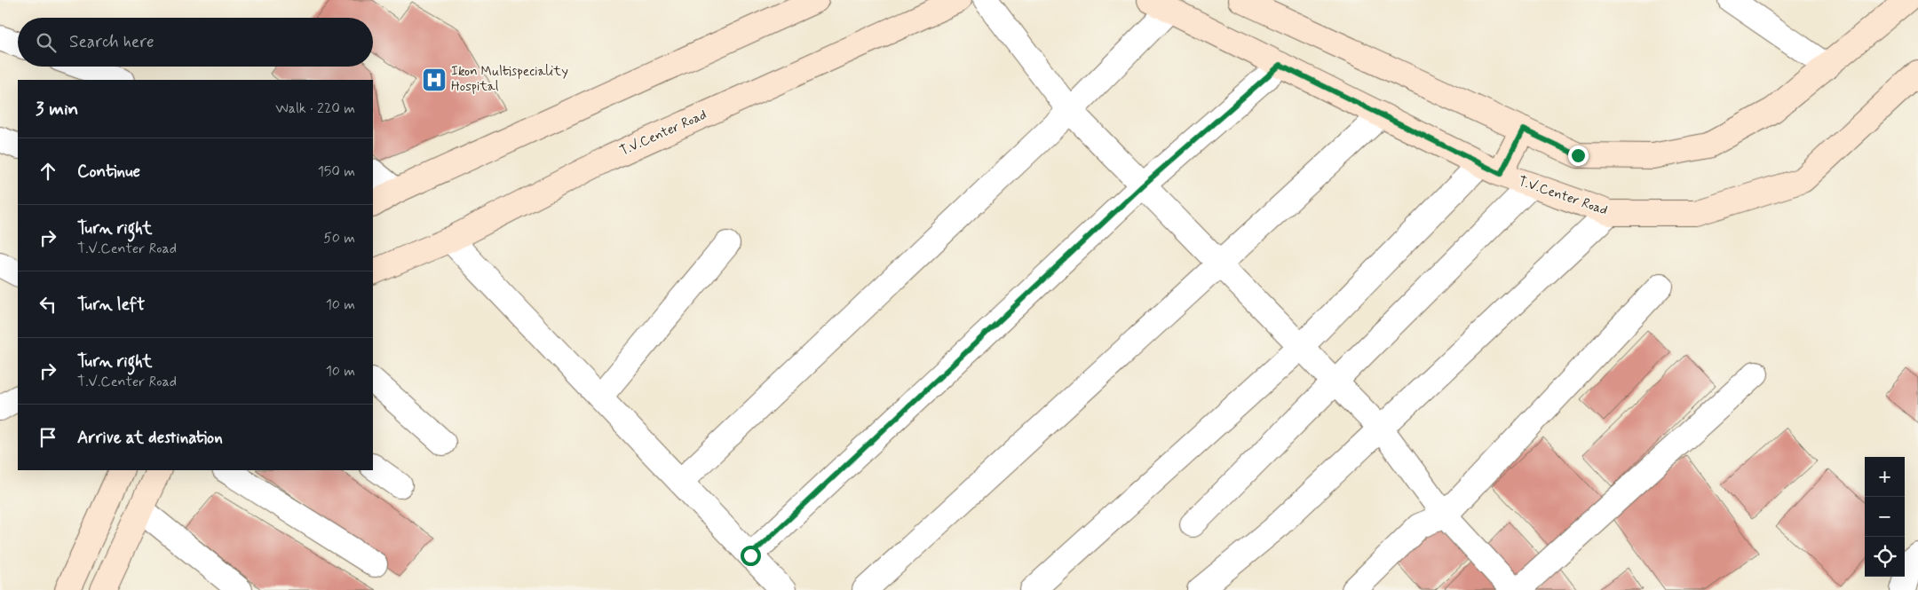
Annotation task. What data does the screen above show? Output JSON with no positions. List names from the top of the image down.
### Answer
{
  "streets": {
    "street": ["T.V.Center Road"]
  },
  "places": {
    "hospital": ["Ikon Multispeciality Hospital"]
  },
  "page": {
    "search": "Search here",
    "heading": ["3 min", "Walk · 220 m"],
    "list": [
      ["Continue", "150 m"],
      ["Turn right", "T.V.Center Road", "50 m"],
      ["Turn left", "10 m"],
      ["Turn right", "T.V.Center Road", "10 m"],
      "Arrive at destination"
    ],
    "map_buttons": ["+", "−"]
  }
}
